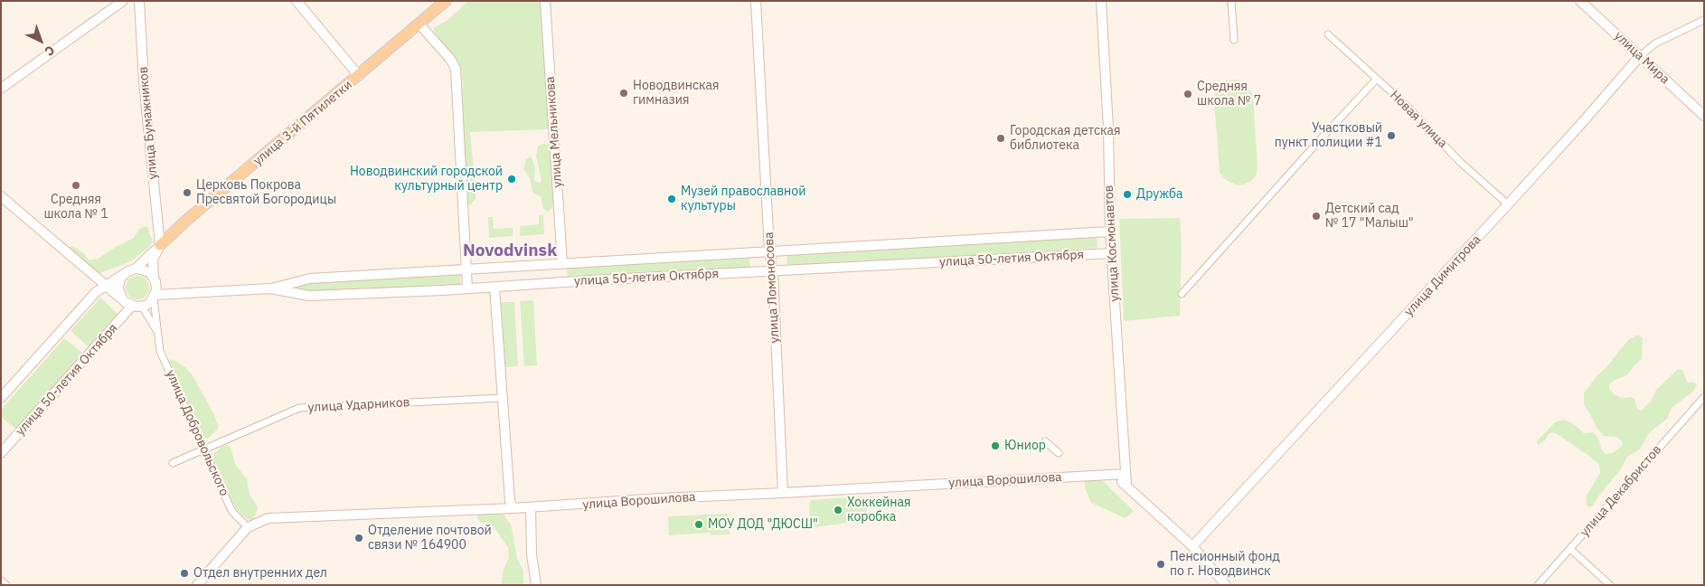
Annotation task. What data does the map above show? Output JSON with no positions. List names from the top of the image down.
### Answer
{
  "streets": {
    "main road": [
      "улица Мира",
      "улица Бумажников",
      "улица 3-й Пятилетки",
      "улица Мельникова",
      "улица Космонавтов",
      "улица 50-летия Октября",
      "улица Димитрова",
      "улица Ломоносова",
      "улица Ворошилова"
    ],
    "street": [
      "Новая улица",
      "улица Ударников",
      "улица Добровольского",
      "улица Декабристов"
    ]
  },
  "crossings": [
    ["улица Мира", "улица Димитрова"],
    ["Новая улица", "улица Димитрова"],
    ["улица Бумажников", "улица 3-й Пятилетки"],
    ["улица Мельникова", "улица 50-летия Октября"],
    ["улица Космонавтов", "улица 50-летия Октября"],
    ["улица Космонавтов", "улица Ворошилова"],
    ["улица 50-летия Октября", "улица Ломоносова"],
    ["улица 50-летия Октября", "улица Добровольского"],
    ["улица Ломоносова", "улица Ворошилова"],
    ["улица Ударников", "улица Добровольского"],
    ["улица Добровольского", "улица Ворошилова"]
  ],
  "districts": ["Novodvinsk"],
  "places": [
    "Новодвинская гимназия",
    "Средняя школа № 7",
    "Участковый пункт полиции #1",
    "Городская детская библиотека",
    "Новодвинский городской культурный центр",
    "Средняя школа № 1",
    "Церковь Покрова Пресвятой Богородицы",
    "Дружба",
    "Музей православной культуры",
    "Детский сад № 17 \"Малыш\"",
    "Юниор",
    "Хоккейная коробка",
    "МОУ ДОД \"ДЮСШ\"",
    "Отделение почтовой связи № 164900",
    "Пенсионный фонд по г. Новодвинск",
    "Отдел внутренних дел"
  ],
  "north": "bottom right"
}
